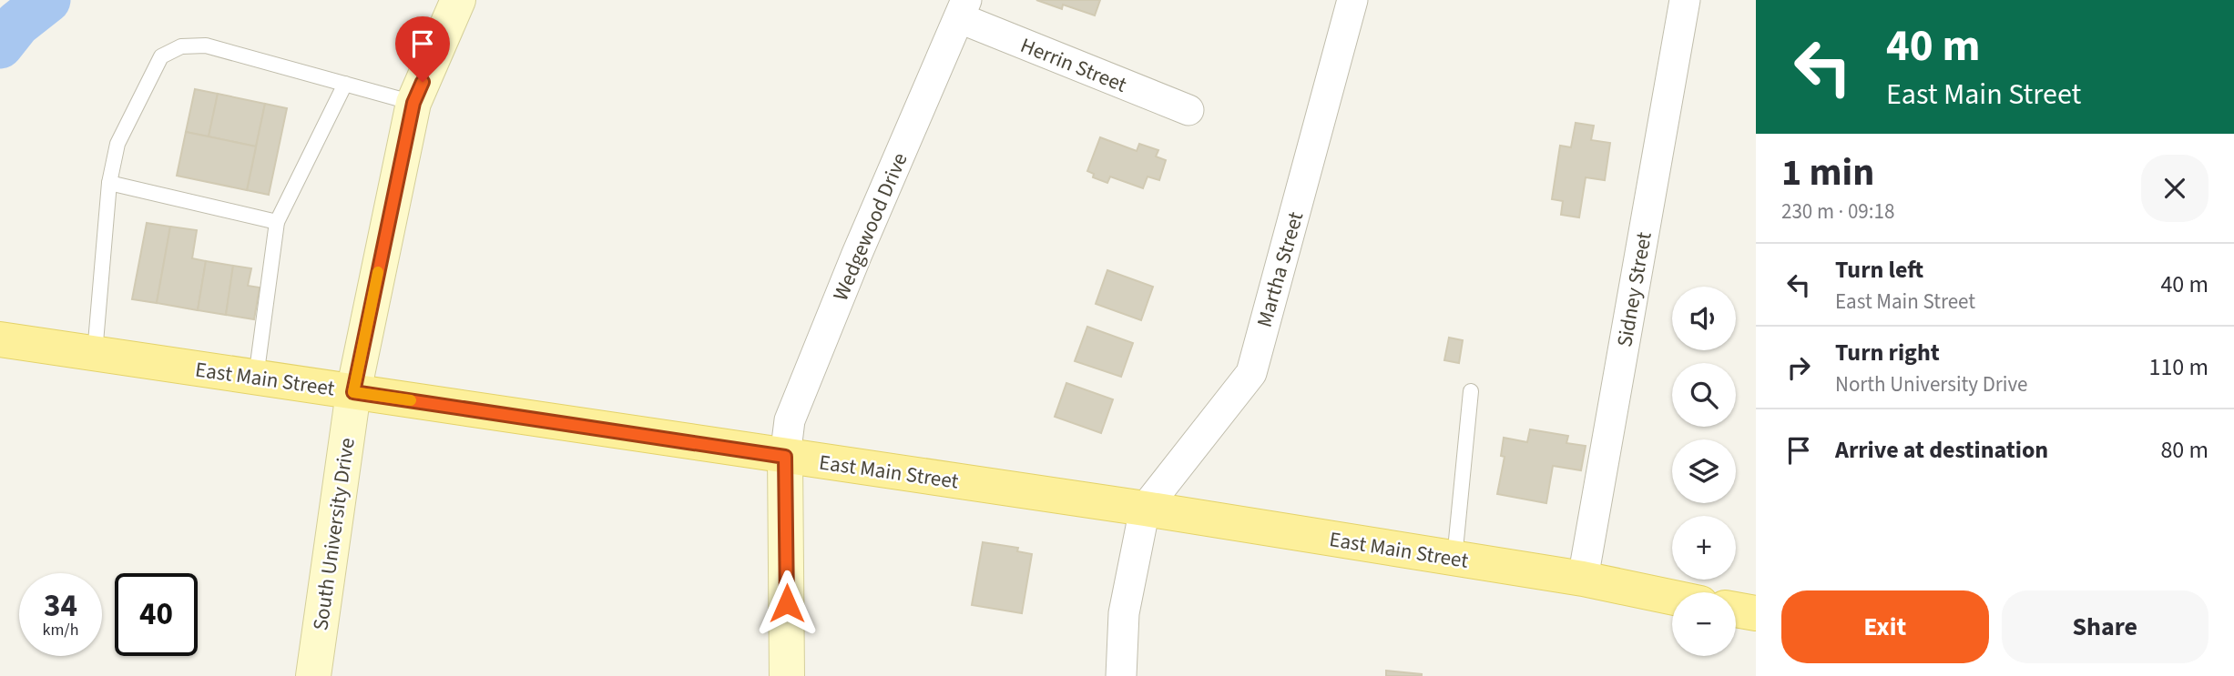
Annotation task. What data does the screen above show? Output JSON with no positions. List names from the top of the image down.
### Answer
{
  "streets": {
    "main road": ["East Main Street", "South University Drive"],
    "street": [
      "Herrin Street",
      "Wedgewood Drive",
      "Martha Street",
      "Sidney Street"
    ]
  },
  "crossings": [
    ["Herrin Street", "Wedgewood Drive"],
    ["Wedgewood Drive", "East Main Street"],
    ["Martha Street", "East Main Street"],
    ["Sidney Street", "East Main Street"],
    ["East Main Street", "South University Drive"]
  ],
  "page": {
    "turn": ["40 m", "East Main Street"],
    "heading": ["1 min", "230 m · 09:18"],
    "list": [
      {
        "name": "Turn left",
        "note": "East Main Street",
        "value": "40 m"
      },
      {
        "name": "Turn right",
        "note": "North University Drive",
        "value": "110 m"
      },
      {
        "name": "Arrive at destination",
        "value": "80 m"
      }
    ],
    "map_buttons": ["+", "−"],
    "speed": "34 km/h",
    "limit": "40",
    "buttons": ["Exit", "Share"]
  }
}
